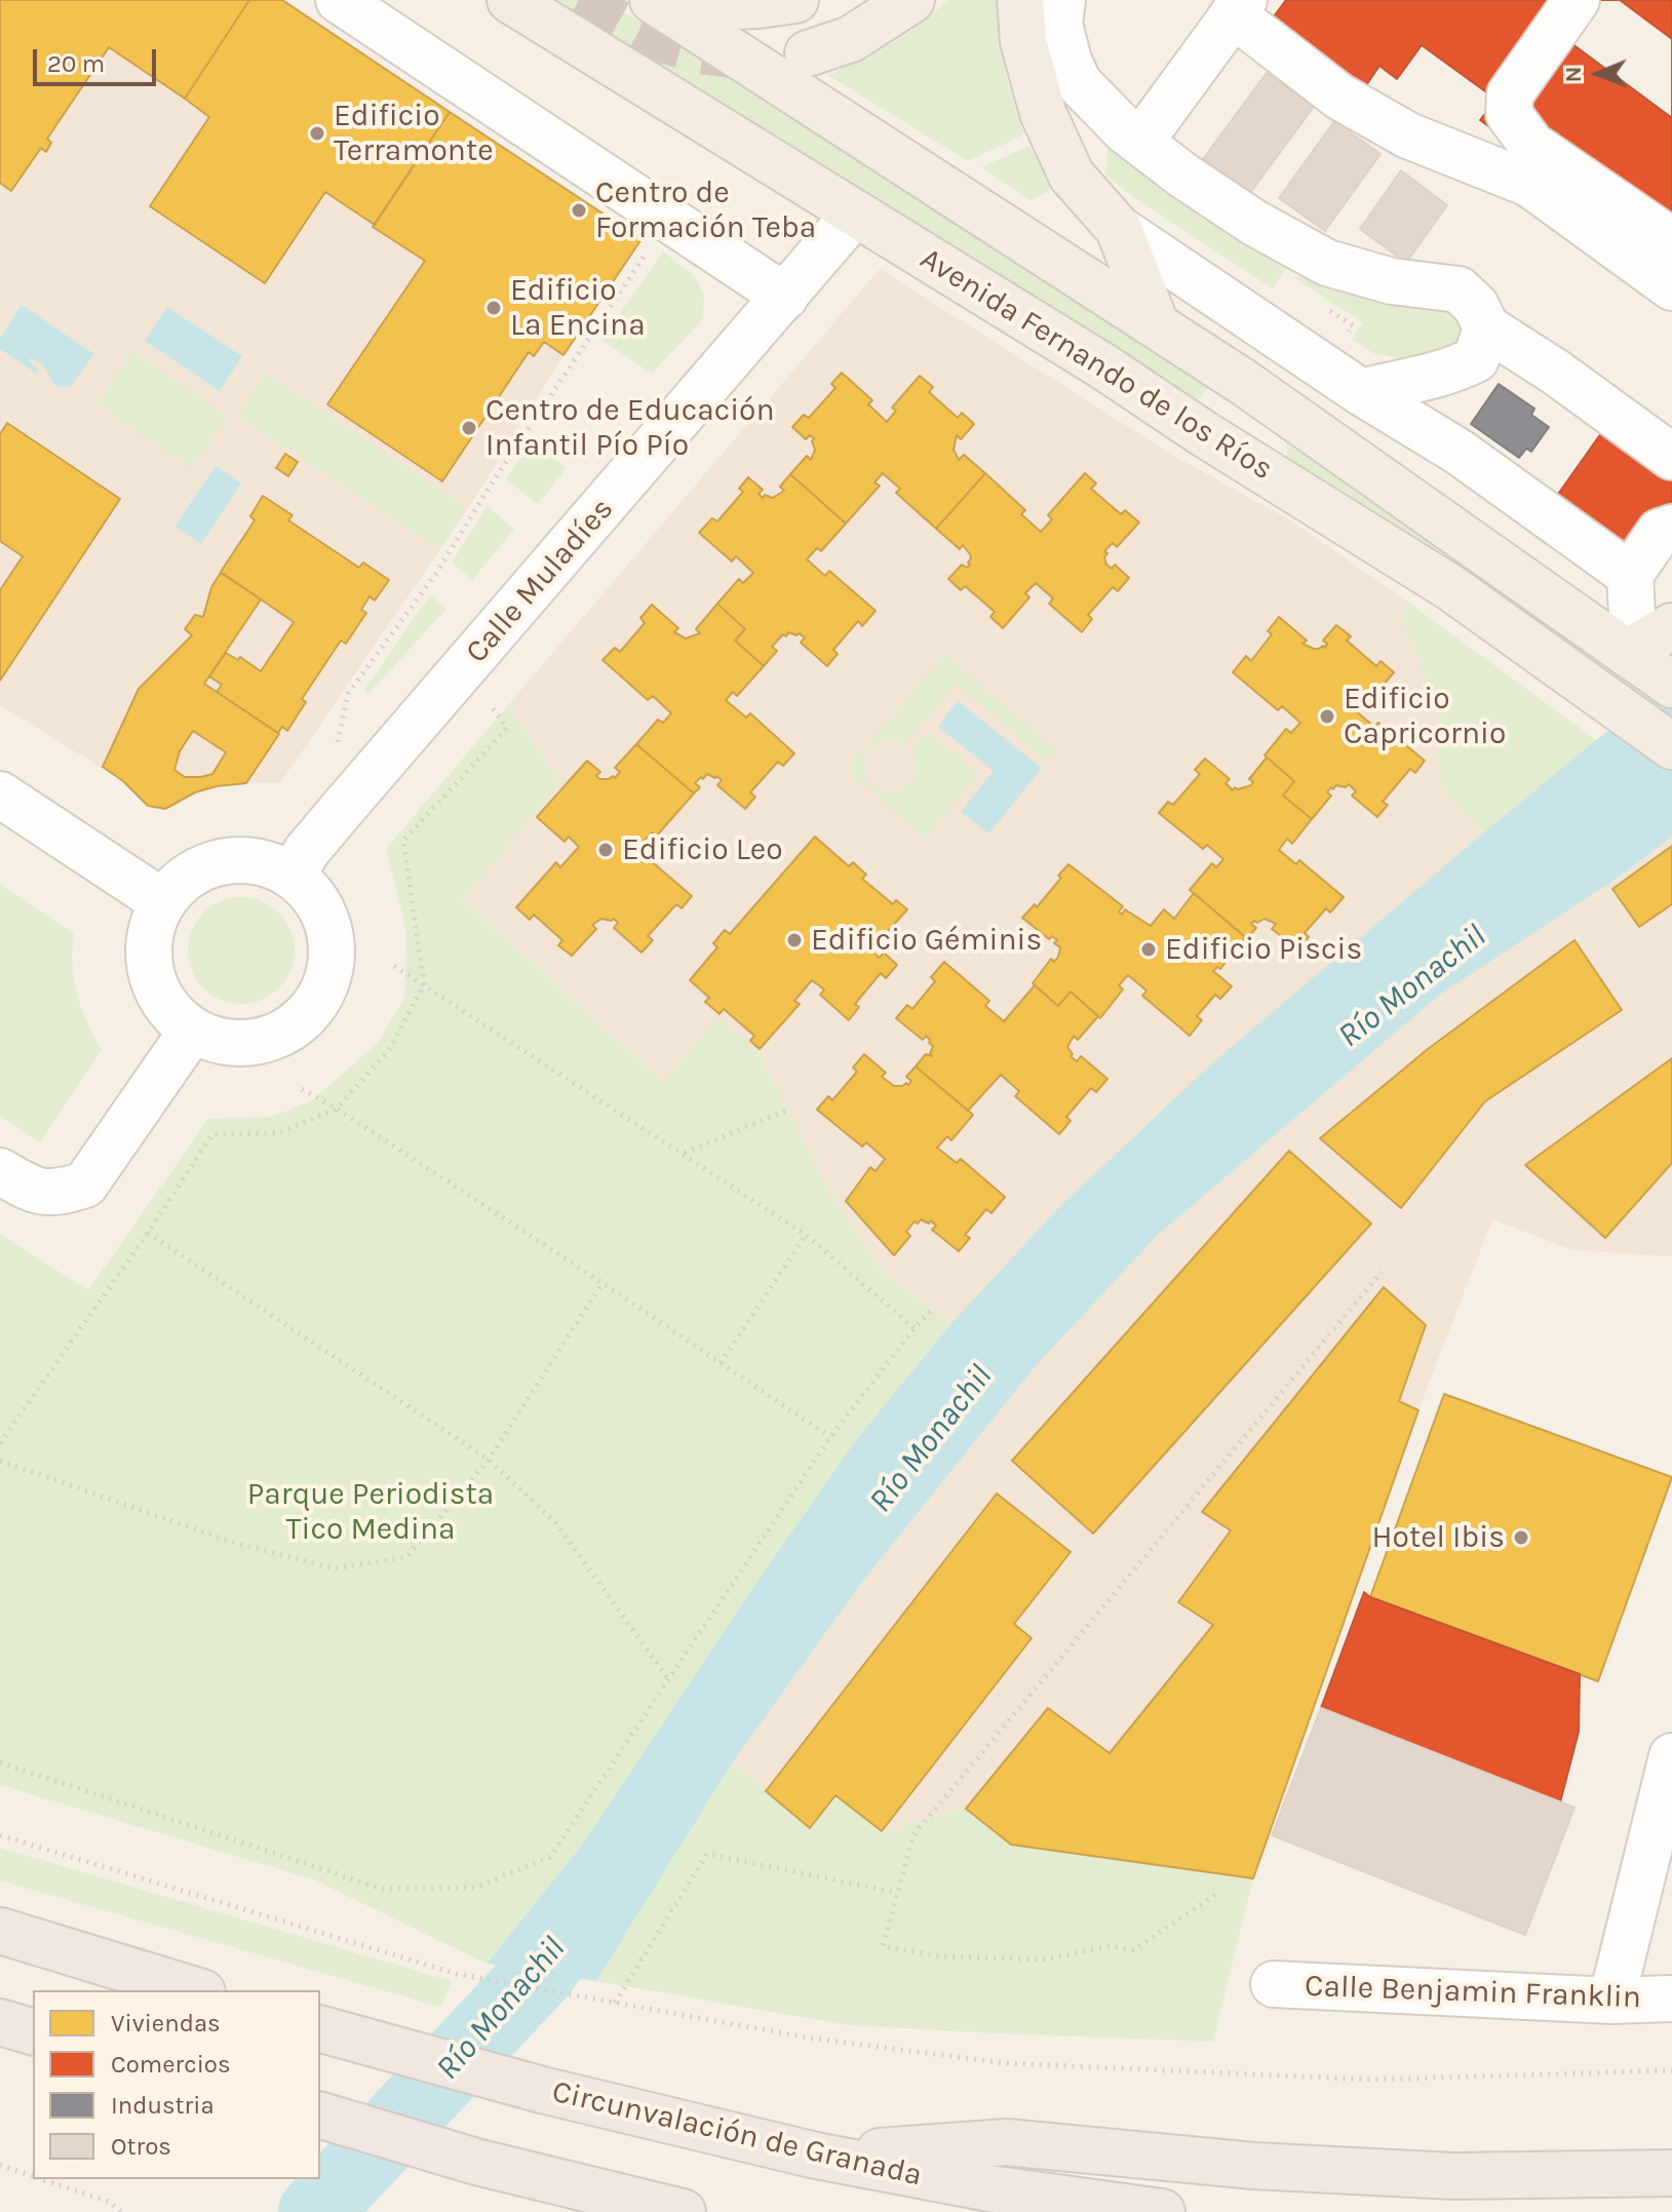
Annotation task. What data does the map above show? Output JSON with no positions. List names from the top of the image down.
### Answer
{
  "streets": {
    "highway": ["Circunvalación de Granada"],
    "main road": ["Avenida Fernando de los Ríos"],
    "street": ["Calle Muladíes", "Calle Benjamin Franklin"]
  },
  "crossings": [
    ["Avenida Fernando de los Ríos", "Calle Muladíes"]
  ],
  "water": ["Río Monachil"],
  "parks": ["Parque Periodista Tico Medina"],
  "places": [
    "Edificio Terramonte",
    "Centro de Formación Teba",
    "Edificio La Encina",
    "Centro de Educación Infantil Pío Pío",
    "Edificio Capricornio",
    "Edificio Leo",
    "Edificio Géminis",
    "Edificio Piscis",
    "Hotel Ibis"
  ],
  "legend": [
    "Viviendas",
    "Comercios",
    "Industria",
    "Otros"
  ],
  "scale_bar": "20 m",
  "north": "left"
}
